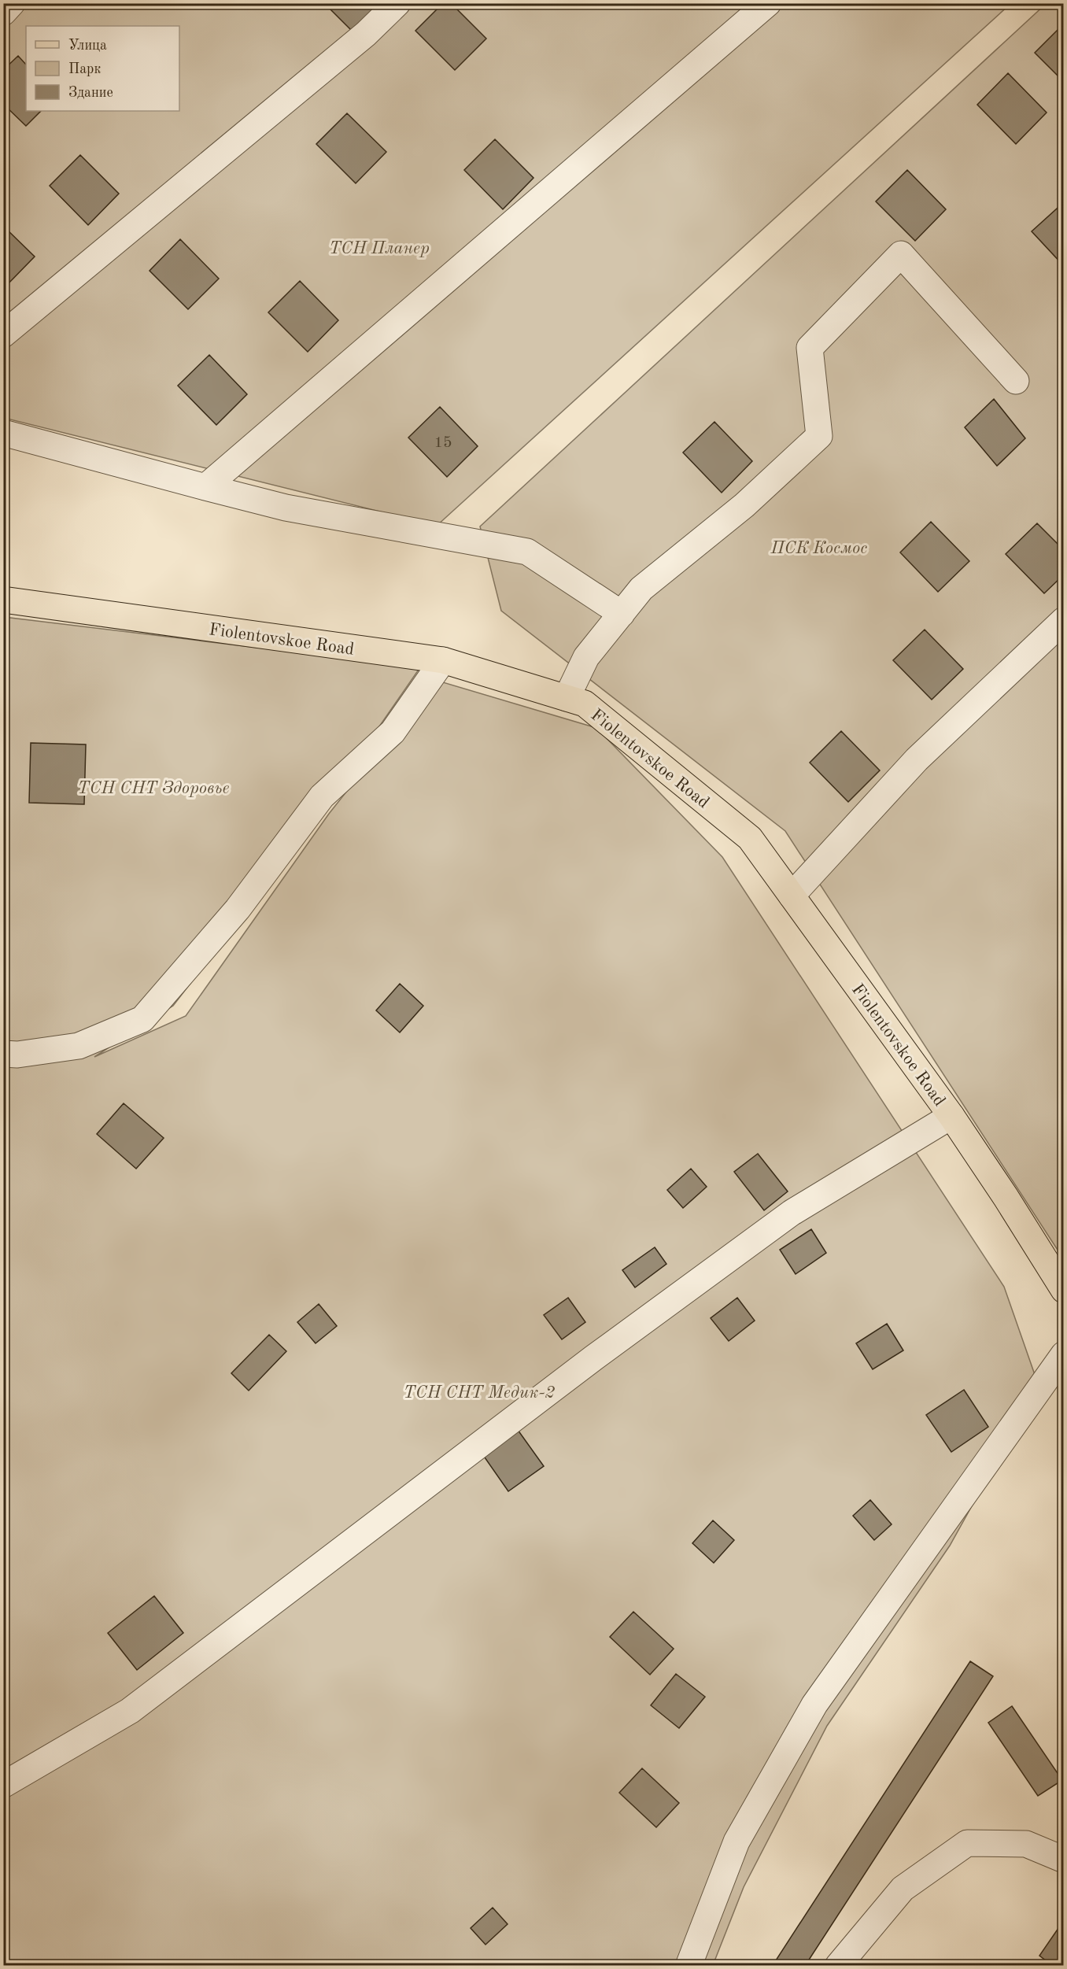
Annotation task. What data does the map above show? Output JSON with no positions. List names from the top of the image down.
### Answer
{
  "streets": {
    "main road": ["Fiolentovskoe Road"]
  },
  "parks": [
    "ТСН Планер",
    "ПСК Космос",
    "ТСН СНТ Здоровье",
    "ТСН СНТ Медик-2"
  ],
  "house_numbers": ["15"],
  "legend": ["Улица", "Парк", "Здание"]
}
